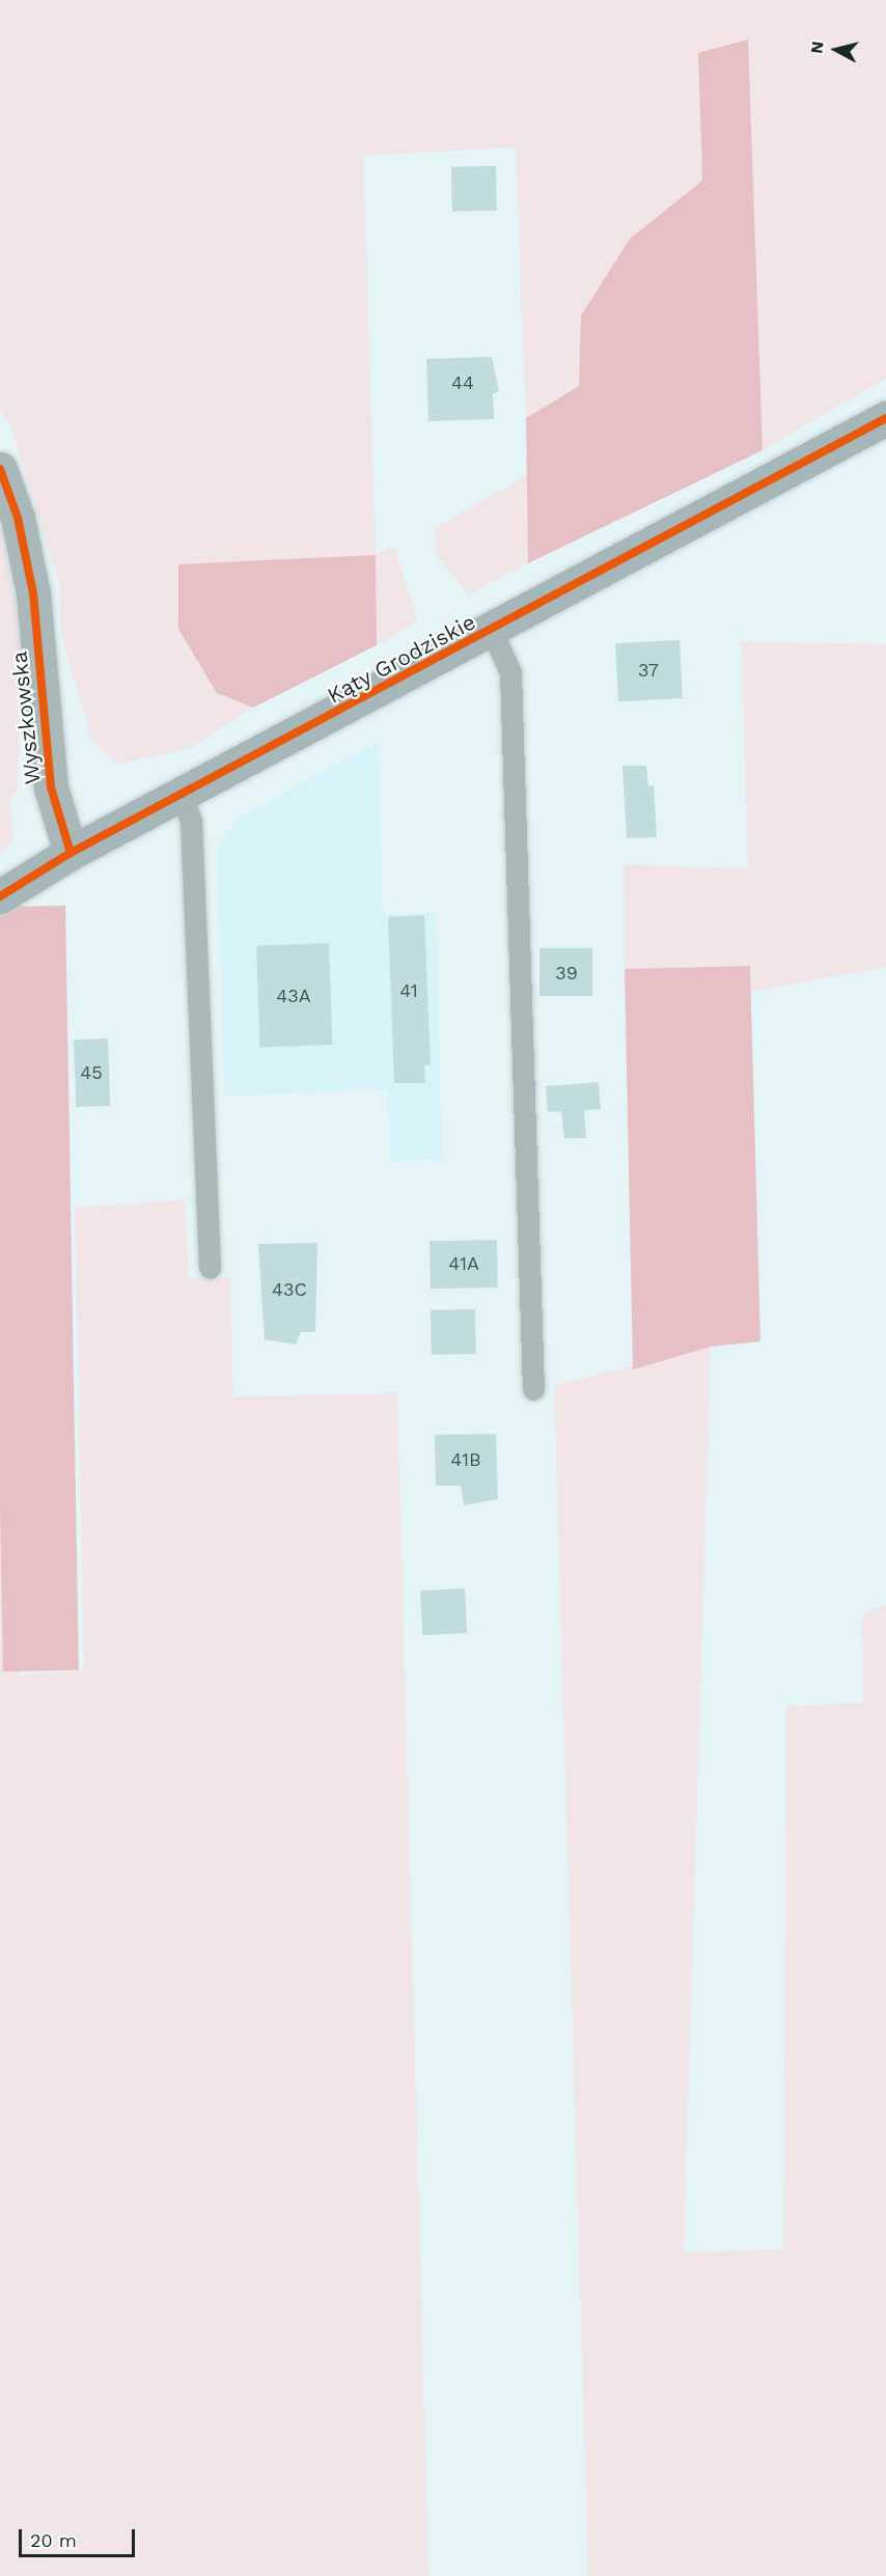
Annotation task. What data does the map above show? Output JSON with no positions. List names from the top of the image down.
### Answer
{
  "streets": {
    "street": ["Kąty Grodziskie", "Wyszkowska"]
  },
  "crossings": [
    ["Kąty Grodziskie", "Wyszkowska"]
  ],
  "house_numbers": [
    "44",
    "37",
    "39",
    "41",
    "43A",
    "45",
    "41A",
    "43C",
    "41B"
  ],
  "scale_bar": "20 m",
  "north": "left"
}
